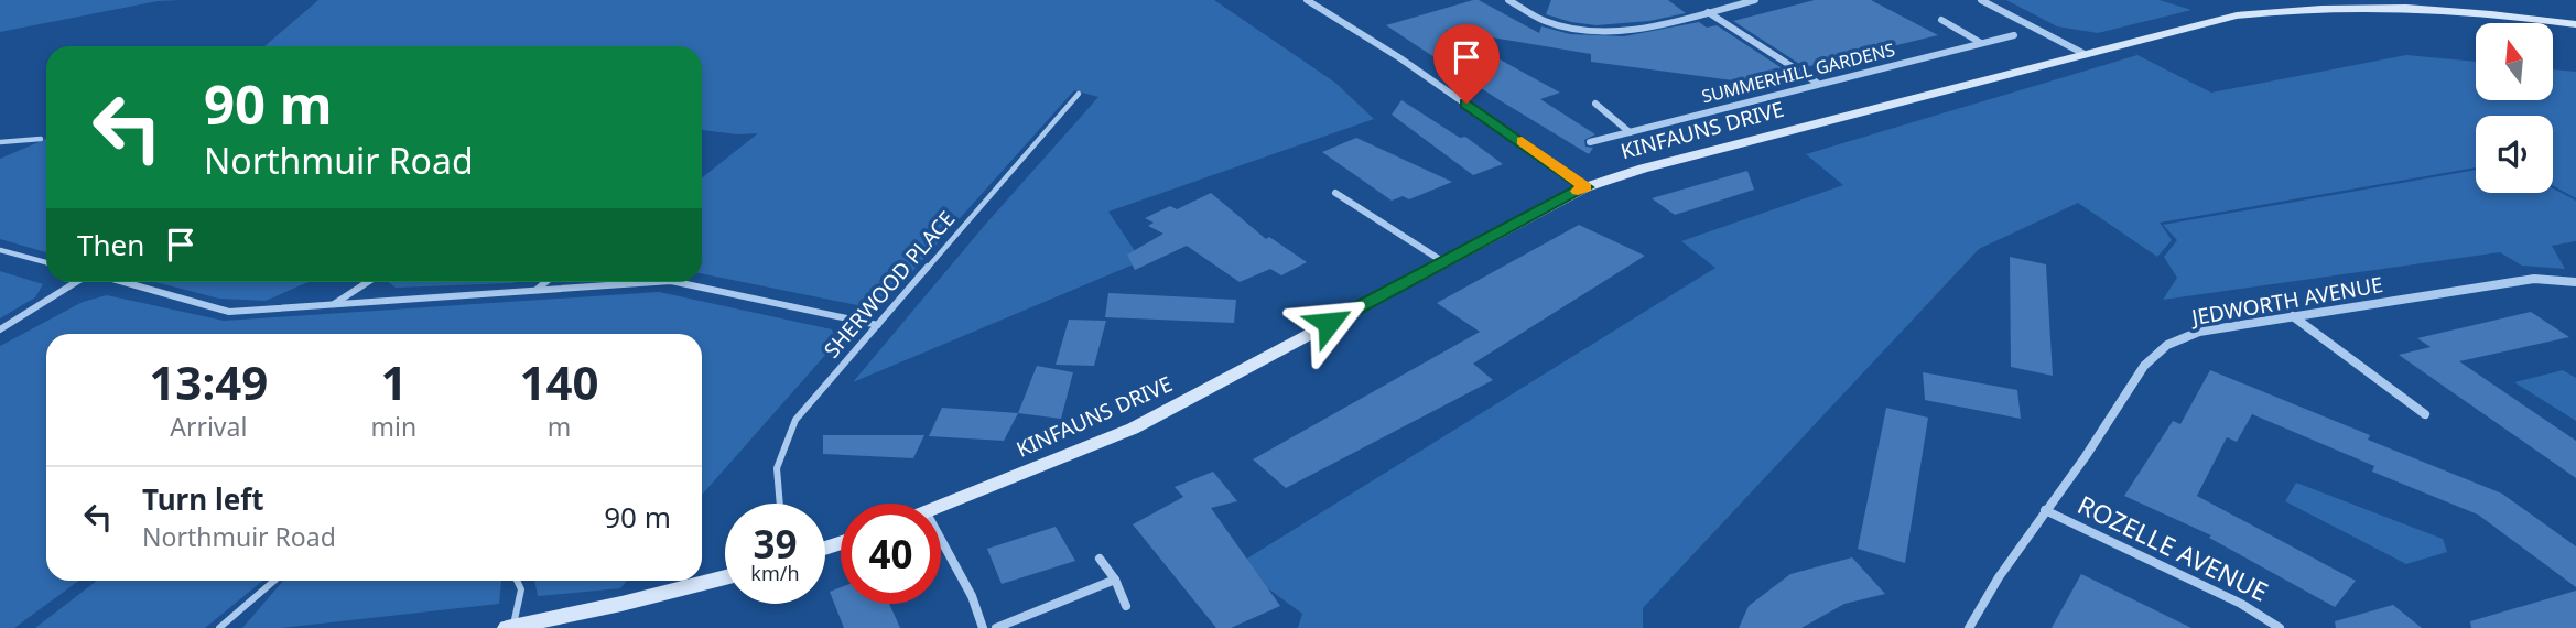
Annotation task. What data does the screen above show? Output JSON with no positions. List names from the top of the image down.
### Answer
{
  "streets": {
    "street": [
      "SUMMERHILL GARDENS",
      "KINFAUNS DRIVE",
      "JEDWORTH AVENUE",
      "ROZELLE AVENUE"
    ],
    "lane": ["SHERWOOD PLACE"]
  },
  "crossings": [
    ["JEDWORTH AVENUE", "ROZELLE AVENUE"]
  ],
  "north": "top",
  "page": {
    "turn": ["90 m", "Northmuir Road"],
    "then": "Then",
    "eta": [
      "13:49",
      "Arrival",
      "1",
      "min",
      "140",
      "m"
    ],
    "list": [
      {
        "name": "Turn left",
        "note": "Northmuir Road",
        "value": "90 m"
      }
    ],
    "speed": "39 km/h",
    "limit": "40"
  }
}
